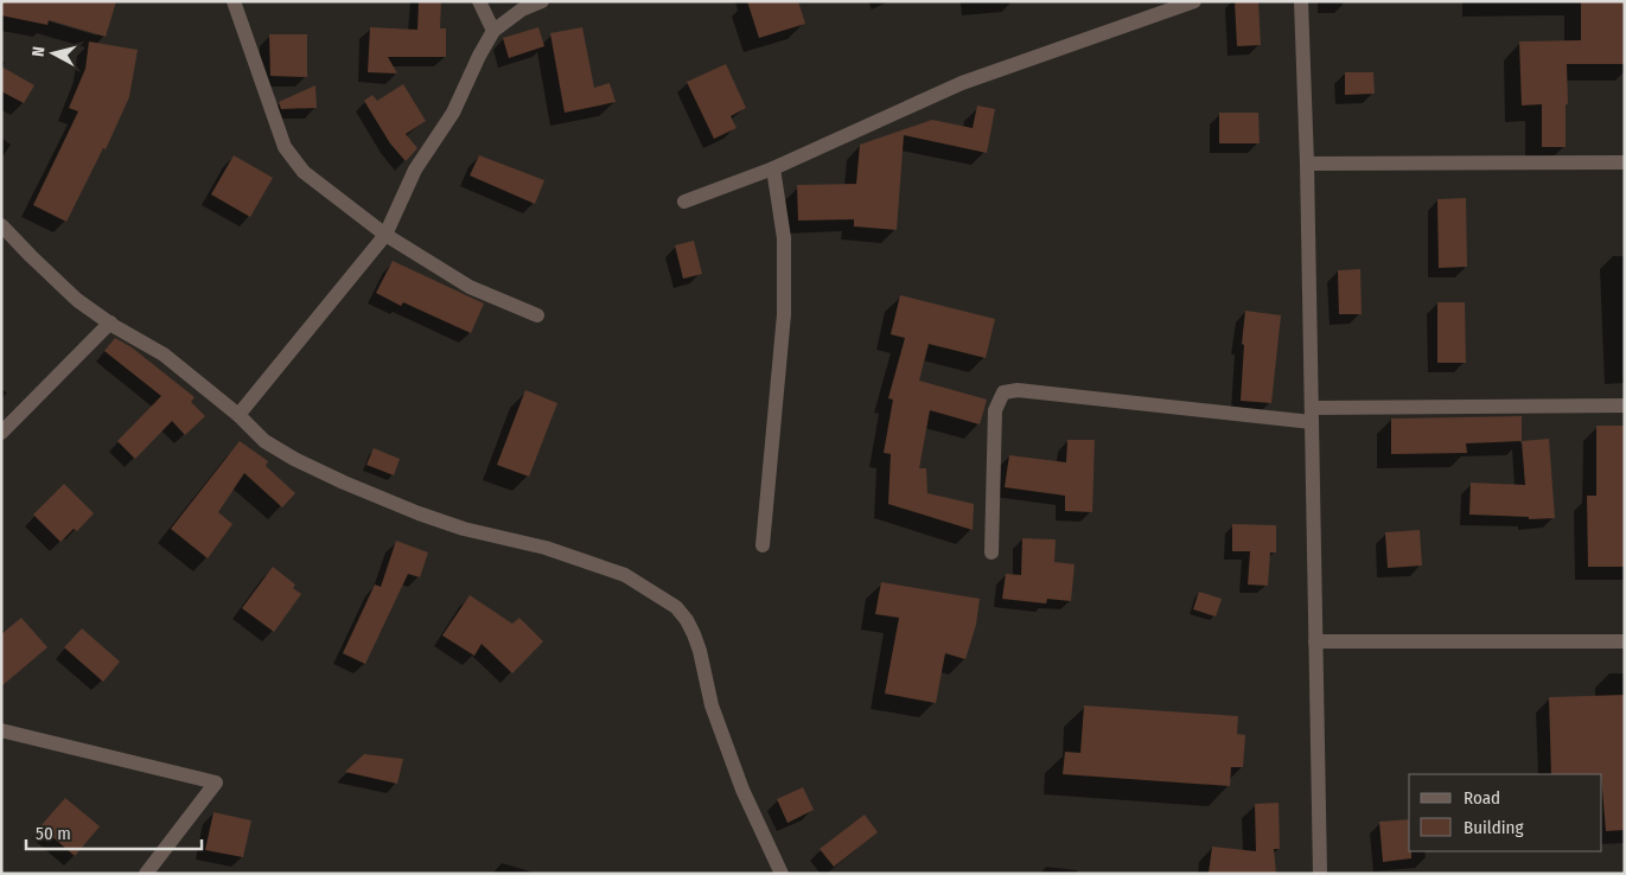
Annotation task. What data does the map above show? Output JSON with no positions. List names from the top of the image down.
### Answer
{
  "legend": ["Road", "Building"],
  "scale_bar": "50 m",
  "north": "left"
}
